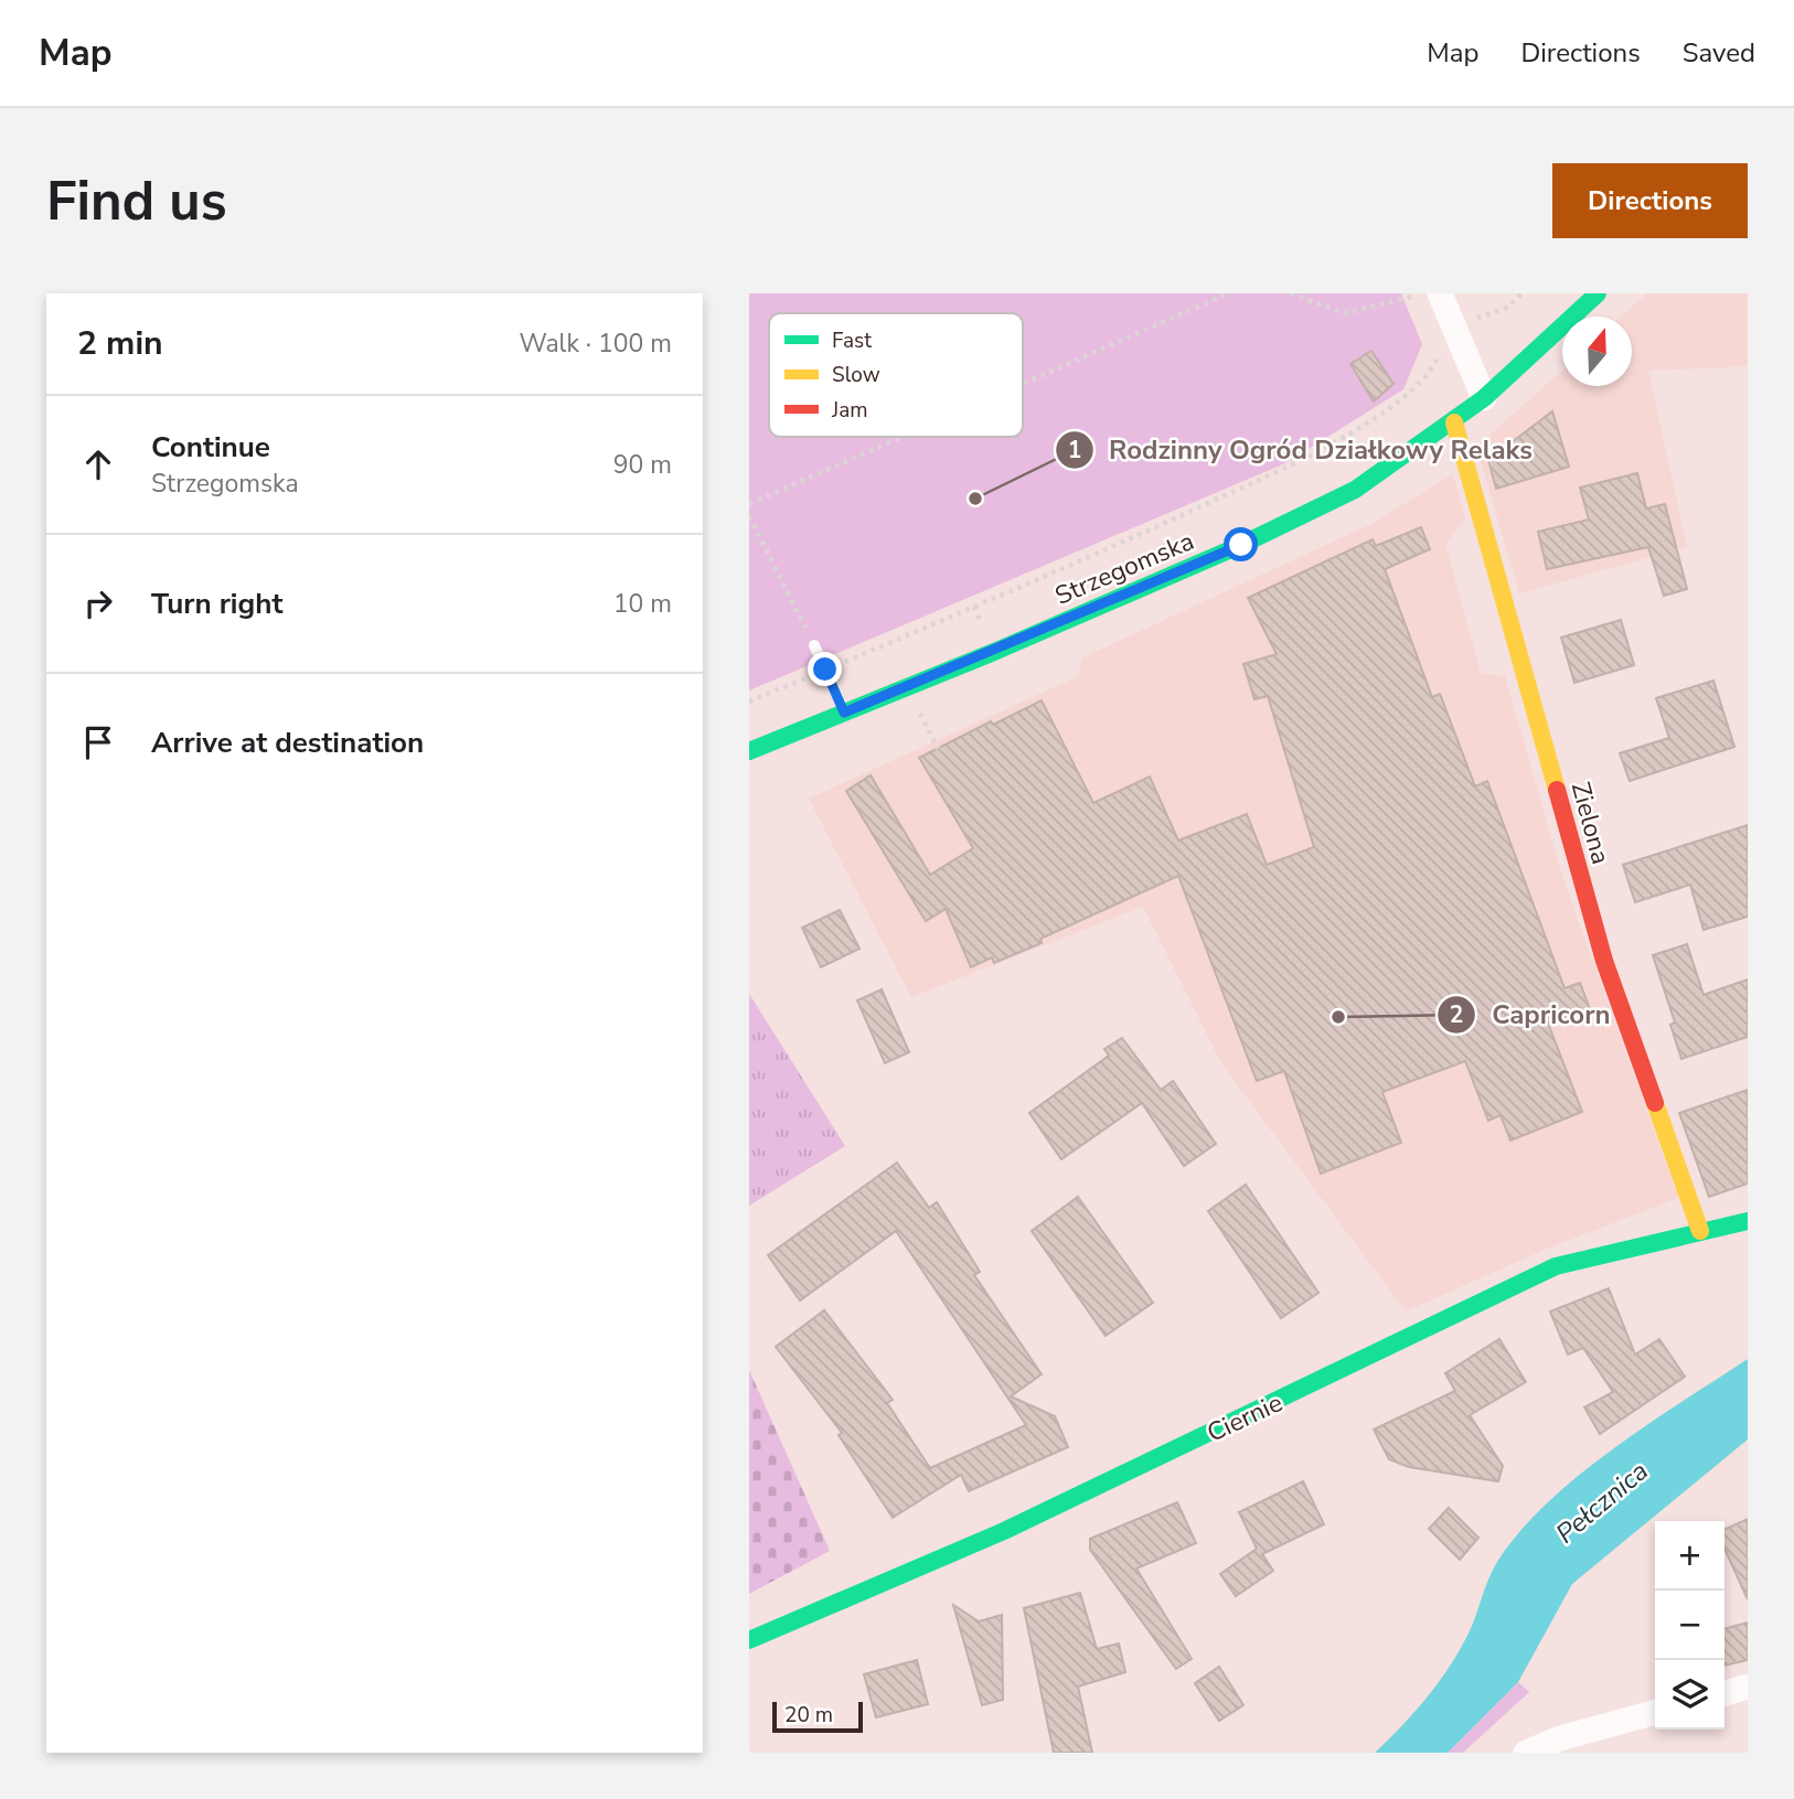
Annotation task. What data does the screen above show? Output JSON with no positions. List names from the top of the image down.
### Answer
{
  "streets": {
    "street": ["Strzegomska", "Zielona", "Ciernie"]
  },
  "crossings": [
    ["Strzegomska", "Zielona"],
    ["Zielona", "Ciernie"]
  ],
  "water": ["Pełcznica"],
  "places": ["Rodzinny Ogród Działkowy Relaks", "Capricorn"],
  "legend": ["Fast", "Slow", "Jam"],
  "scale_bar": "20 m",
  "north": "top",
  "page": {
    "header": "Map",
    "nav": ["Map", "Directions", "Saved"],
    "buttons": "Directions",
    "title": "Find us",
    "heading": ["2 min", "Walk · 100 m"],
    "list": [
      ["Continue", "Strzegomska", "90 m"],
      ["Turn right", "10 m"],
      "Arrive at destination"
    ],
    "map_buttons": ["+", "−"],
    "scale": "20 m"
  }
}
